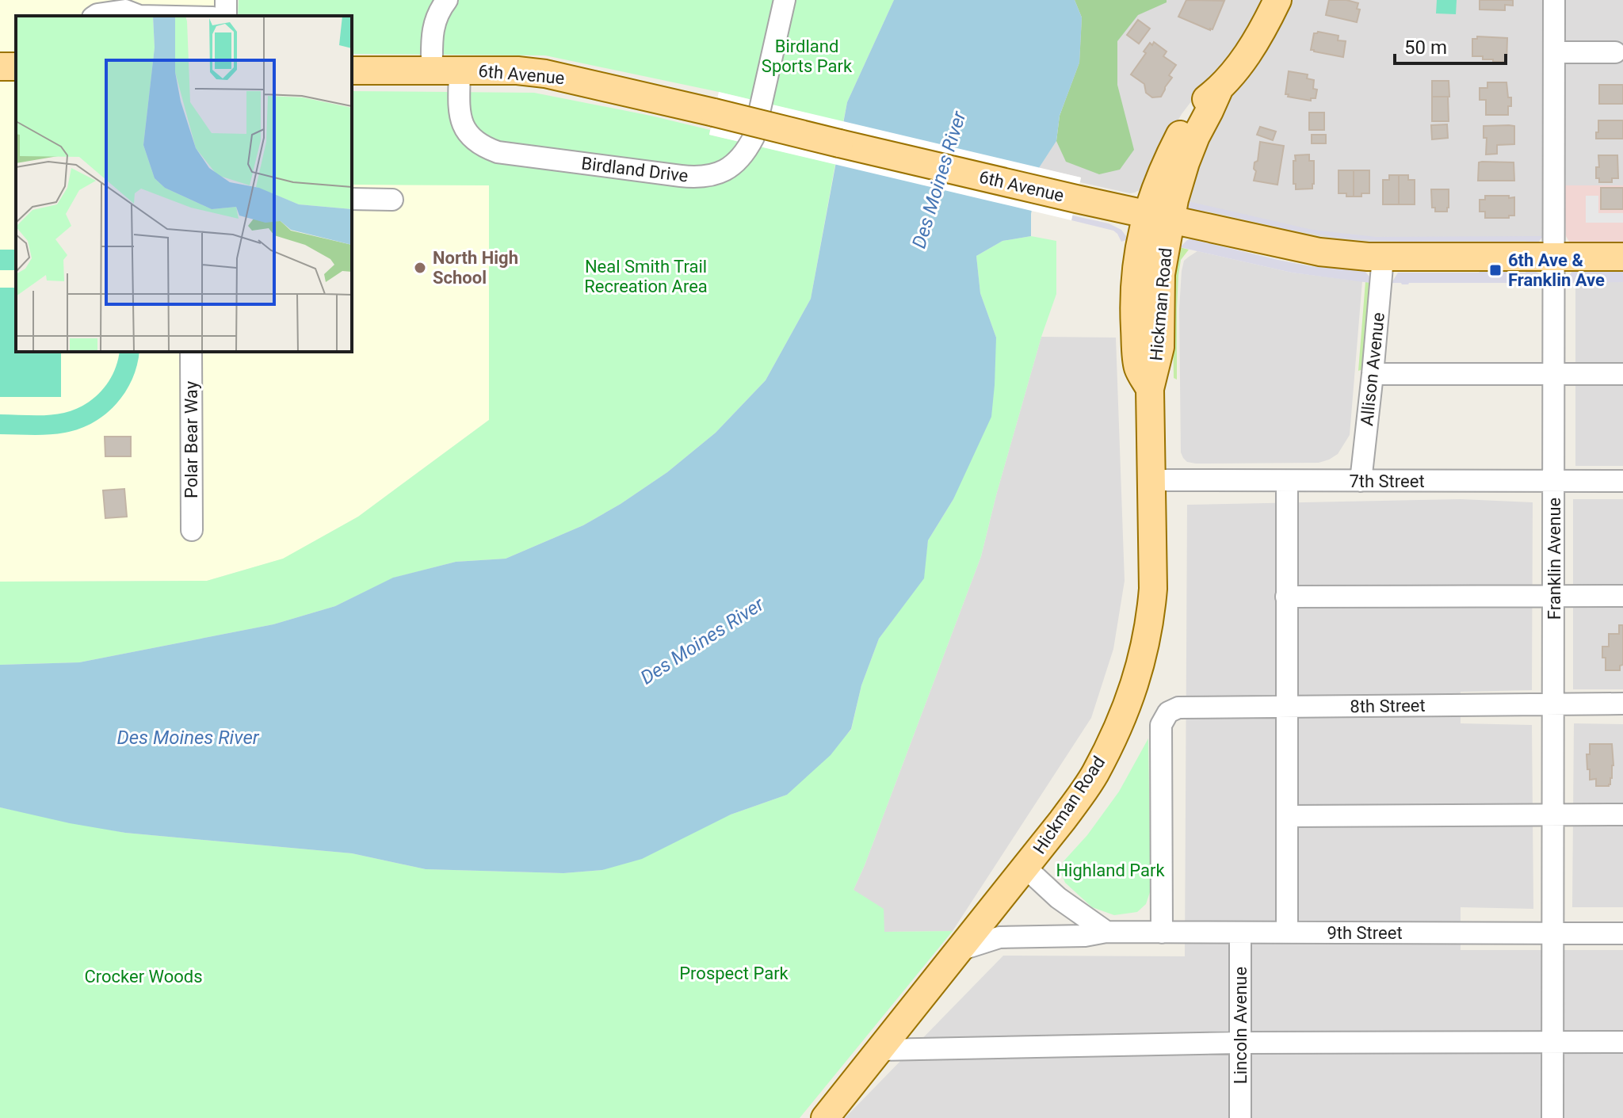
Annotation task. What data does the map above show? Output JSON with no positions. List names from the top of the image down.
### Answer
{
  "streets": {
    "main road": ["6th Avenue", "Hickman Road"],
    "street": [
      "Birdland Drive",
      "Allison Avenue",
      "Polar Bear Way",
      "7th Street",
      "Franklin Avenue",
      "8th Street",
      "9th Street",
      "Lincoln Avenue"
    ]
  },
  "crossings": [
    ["6th Avenue", "Birdland Drive"],
    ["6th Avenue", "Hickman Road"],
    ["6th Avenue", "Allison Avenue"],
    ["6th Avenue", "Franklin Avenue"],
    ["Hickman Road", "7th Street"],
    ["Hickman Road", "9th Street"],
    ["Allison Avenue", "7th Street"],
    ["7th Street", "Franklin Avenue"],
    ["Franklin Avenue", "8th Street"],
    ["Franklin Avenue", "9th Street"],
    ["8th Street", "9th Street"],
    ["9th Street", "Lincoln Avenue"]
  ],
  "water": ["Des Moines River"],
  "parks": [
    "Birdland Sports Park",
    "Neal Smith Trail Recreation Area",
    "Highland Park",
    "Prospect Park",
    "Crocker Woods"
  ],
  "places": {
    "other": ["North High School"],
    "transit": ["6th Ave & Franklin Ave"]
  },
  "scale_bar": "50 m"
}
